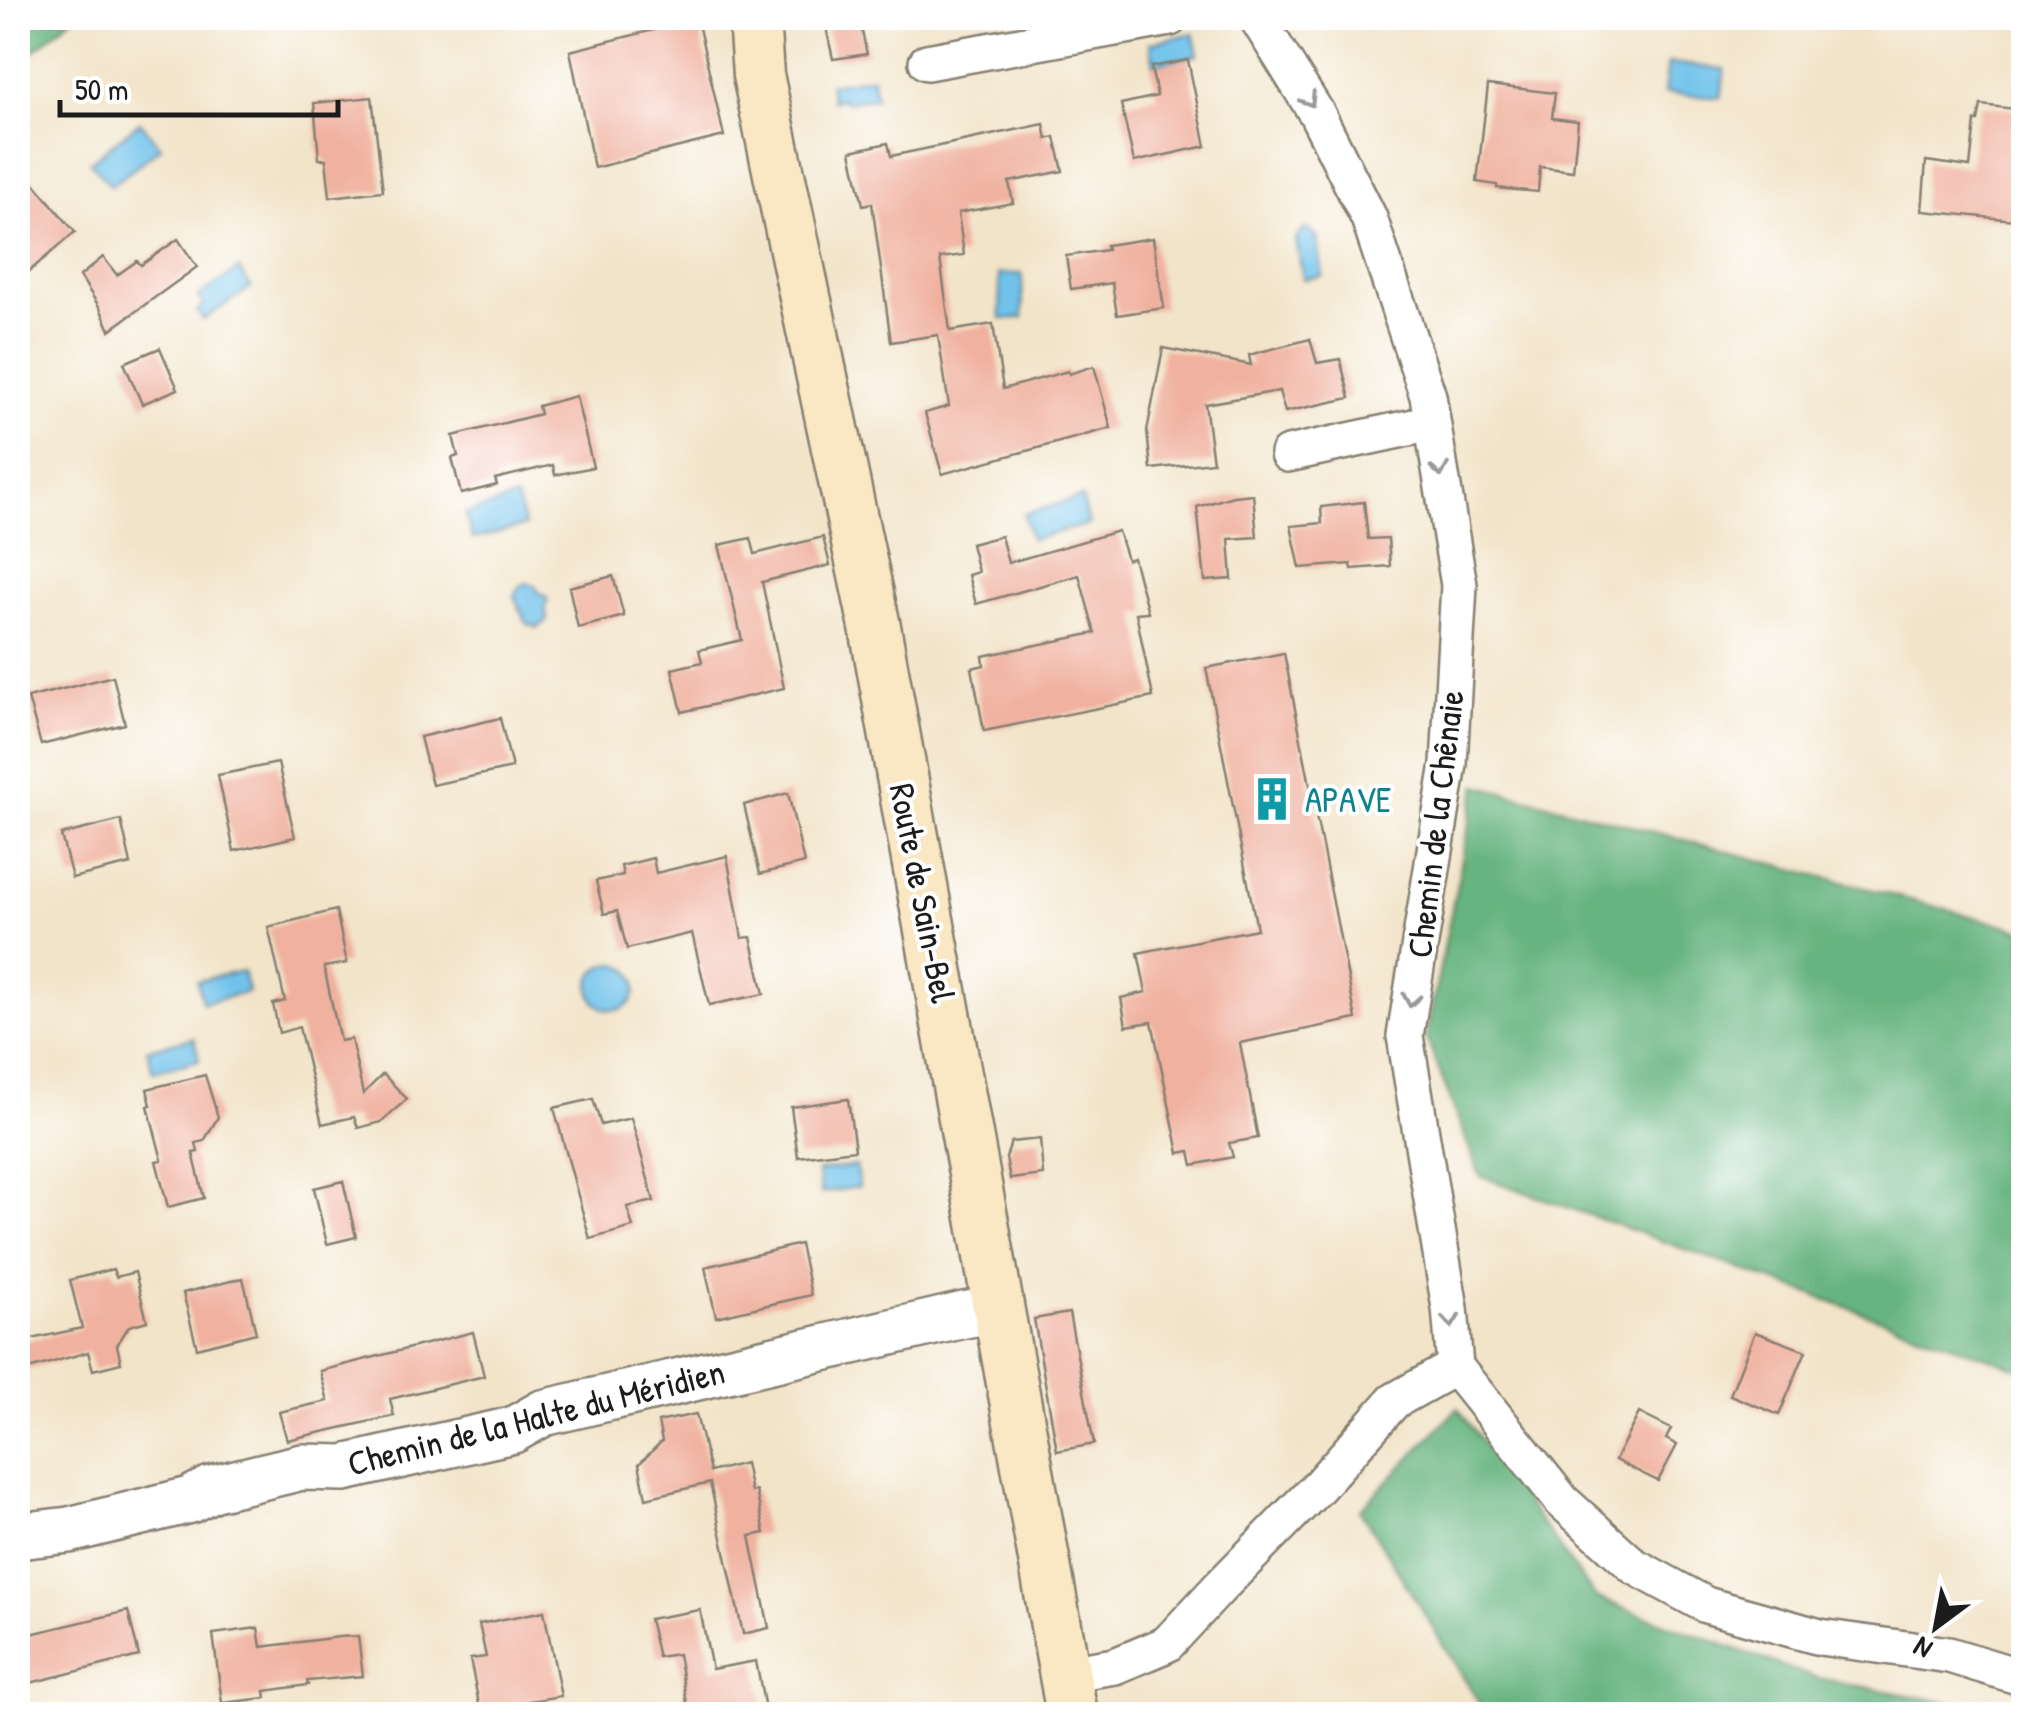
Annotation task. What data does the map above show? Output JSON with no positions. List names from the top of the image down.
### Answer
{
  "streets": {
    "main road": ["Route de Sain-Bel"],
    "street": ["Chemin de la Chênaie", "Chemin de la Halte du Méridien"]
  },
  "crossings": [
    ["Route de Sain-Bel", "Chemin de la Halte du Méridien"]
  ],
  "one_way": ["Chemin de la Chênaie"],
  "places": {
    "building": ["APAVE"]
  },
  "scale_bar": "50 m",
  "north": "bottom left"
}
